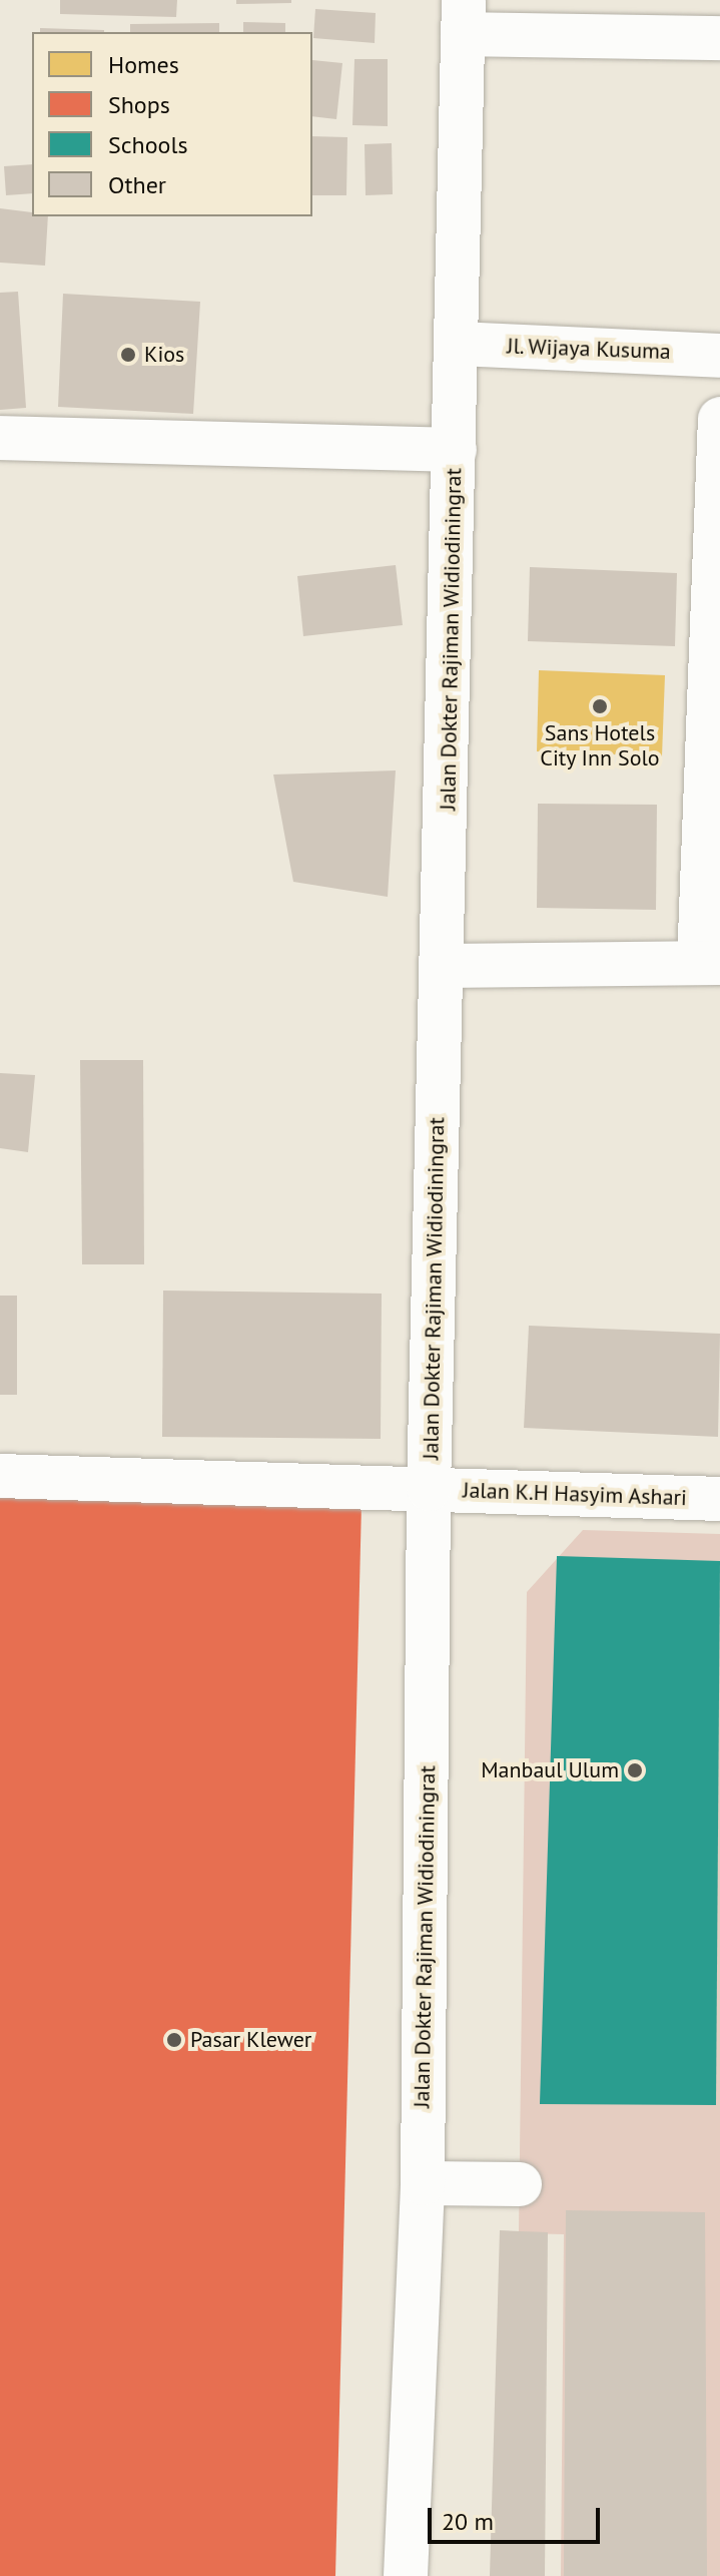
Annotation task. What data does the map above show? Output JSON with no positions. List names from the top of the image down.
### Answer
{
  "streets": {
    "street": ["Jl. Wijaya Kusuma", "Jalan Dokter Rajiman Widiodiningrat", "Jalan K.H Hasyim Ashari"]
  },
  "crossings": [
    ["Jl. Wijaya Kusuma", "Jalan Dokter Rajiman Widiodiningrat"],
    ["Jalan Dokter Rajiman Widiodiningrat", "Jalan K.H Hasyim Ashari"]
  ],
  "places": [
    "Kios",
    "Sans Hotels City Inn Solo",
    "Manbaul Ulum",
    "Pasar Klewer"
  ],
  "legend": [
    "Homes",
    "Shops",
    "Schools",
    "Other"
  ],
  "scale_bar": "20 m"
}
